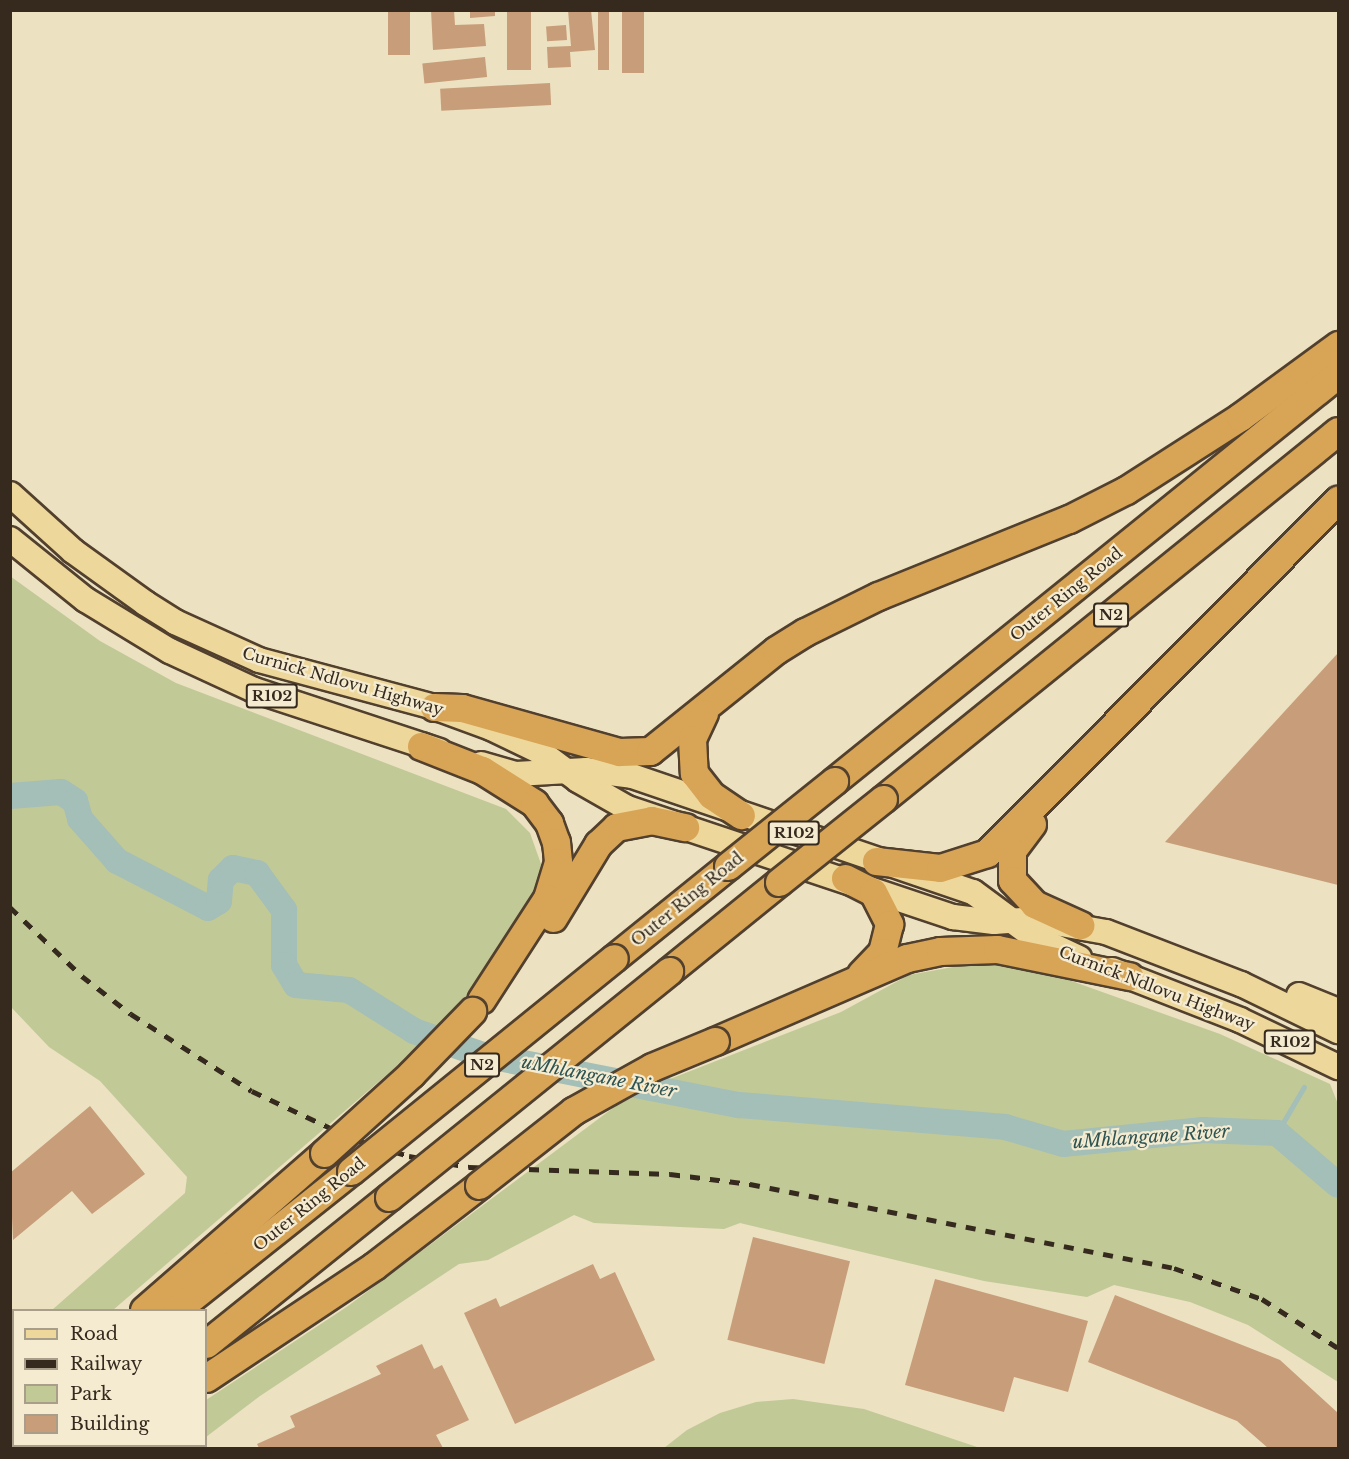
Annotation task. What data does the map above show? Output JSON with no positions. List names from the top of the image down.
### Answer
{
  "streets": {
    "highway": ["Outer Ring Road", "N2"],
    "main road": ["Curnick Ndlovu Highway", "R102"]
  },
  "water": ["uMhlangane River"],
  "legend": [
    "Road",
    "Railway",
    "Park",
    "Building"
  ]
}
